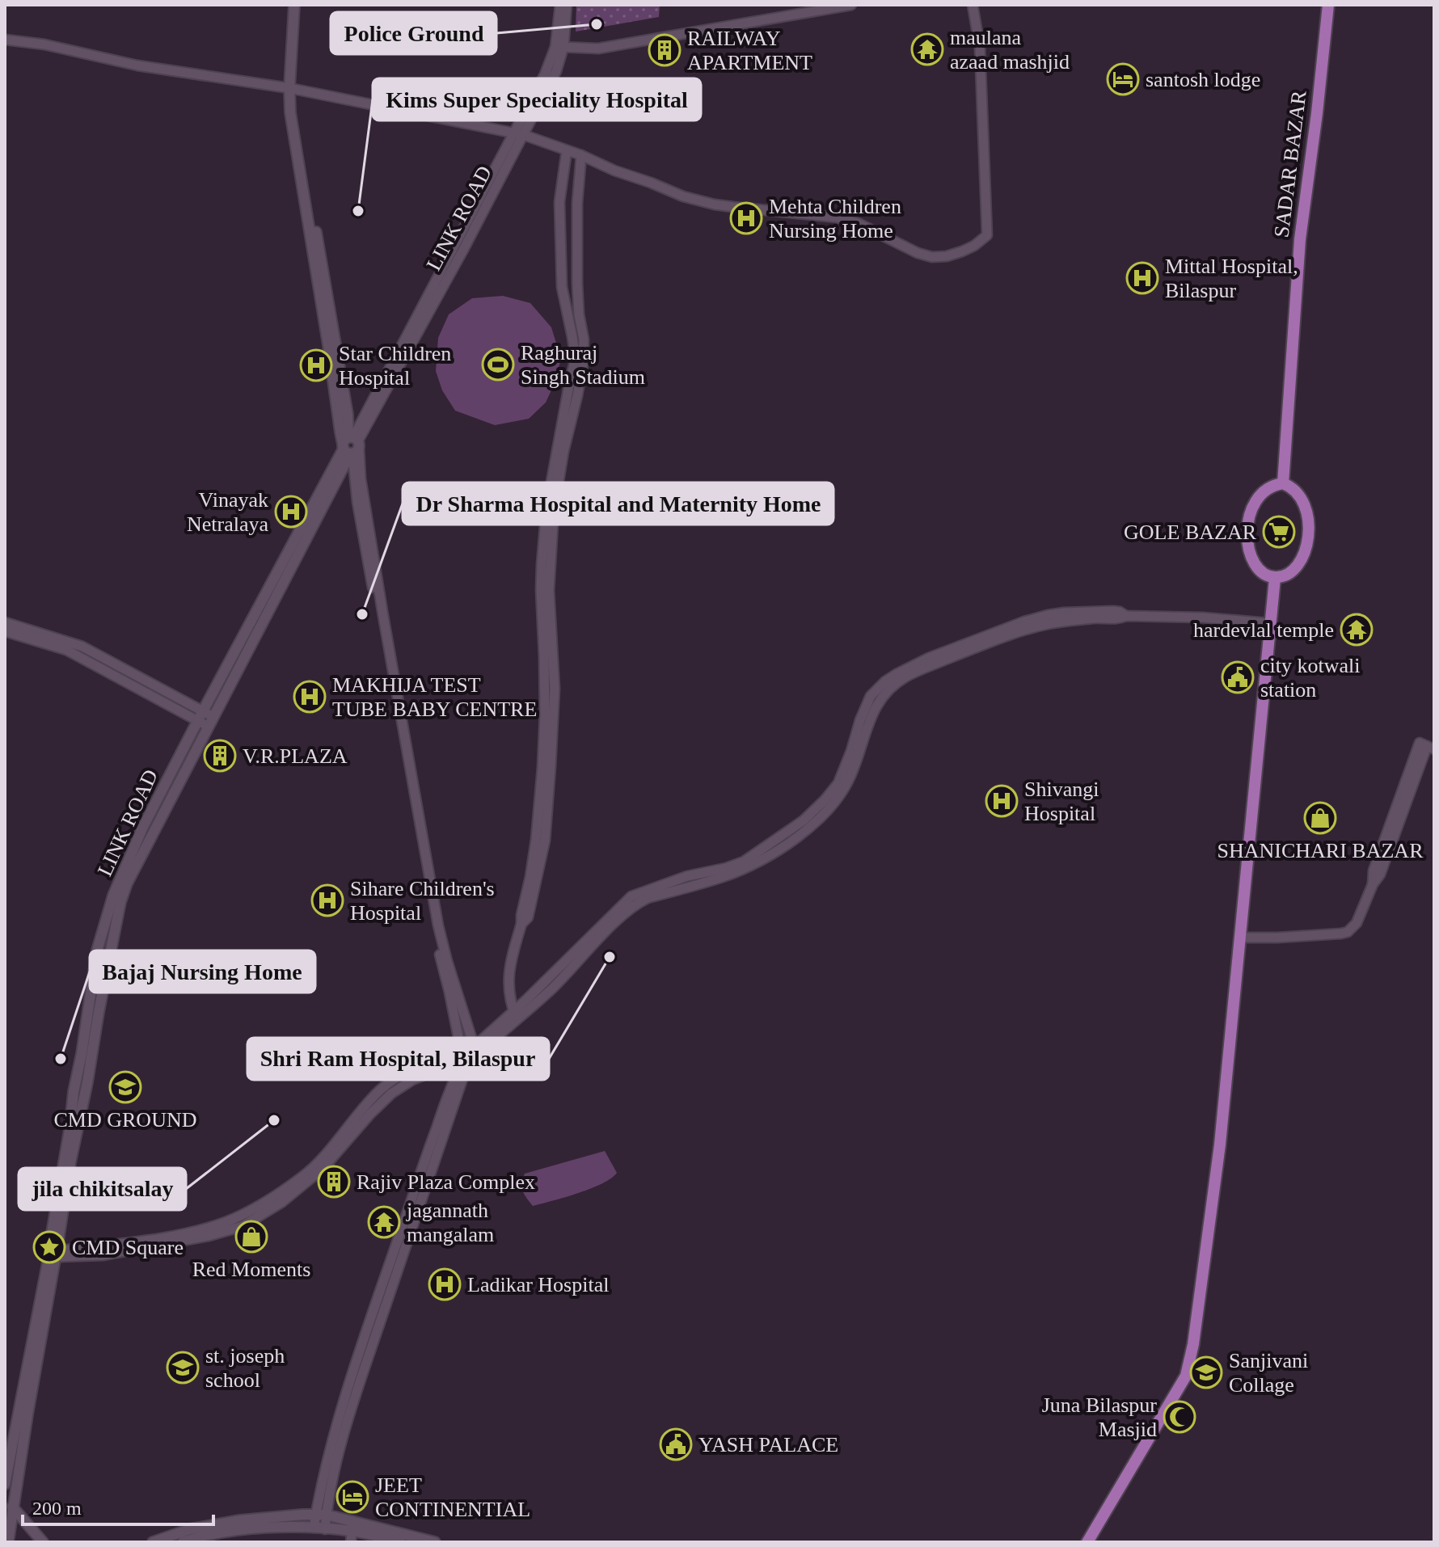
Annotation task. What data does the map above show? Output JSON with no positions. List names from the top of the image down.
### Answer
{
  "streets": {
    "main road": ["SADAR BAZAR", "LINK ROAD"]
  },
  "places": {
    "other": [
      "Police Ground",
      "Kims Super Speciality Hospital",
      "Dr Sharma Hospital and Maternity Home",
      "Shri Ram Hospital, Bilaspur",
      "Bajaj Nursing Home",
      "jila chikitsalay"
    ],
    "temple": ["maulana azaad mashjid", "hardevlal temple", "jagannath mangalam"],
    "building": ["RAILWAY APARTMENT", "V.R.PLAZA", "Rajiv Plaza Complex"],
    "hotel": ["santosh lodge", "JEET CONTINENTIAL"],
    "hospital": [
      "Mehta Children Nursing Home",
      "Mittal Hospital, Bilaspur",
      "Star Children Hospital",
      "Vinayak Netralaya",
      "MAKHIJA TEST TUBE BABY CENTRE",
      "Shivangi Hospital",
      "Sihare Children's Hospital",
      "Ladikar Hospital"
    ],
    "sports": ["Raghuraj Singh Stadium"],
    "supermarket": ["GOLE BAZAR"],
    "public building": ["city kotwali station", "YASH PALACE"],
    "shop": ["SHANICHARI BAZAR", "Red Moments"],
    "school or university": ["CMD GROUND", "st. joseph school", "Sanjivani Collage"],
    "place": ["CMD Square"],
    "mosque": ["Juna Bilaspur Masjid"]
  },
  "scale_bar": "200 m"
}
